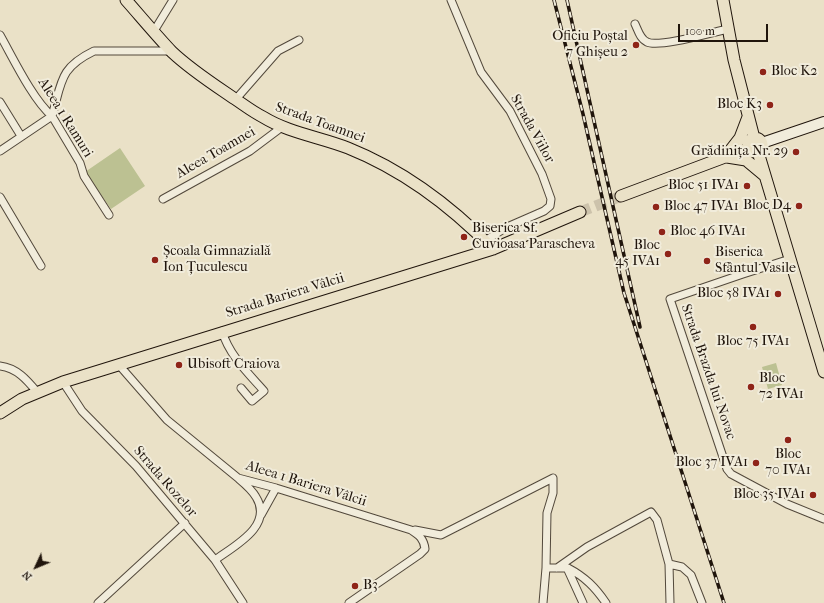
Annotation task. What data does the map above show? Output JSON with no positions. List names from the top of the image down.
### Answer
{
  "streets": {
    "main road": ["Strada Toamnei", "Strada Bariera Vâlcii"],
    "street": [
      "Aleea 1 Ramuri",
      "Strada Viilor",
      "Aleea Toamnei",
      "Strada Brazda lui Novac",
      "Strada Rozelor",
      "Aleea 1 Bariera Vâlcii"
    ]
  },
  "crossings": [
    ["Strada Toamnei", "Strada Viilor"],
    ["Strada Toamnei", "Aleea Toamnei"],
    ["Strada Toamnei", "Strada Bariera Vâlcii"],
    ["Strada Bariera Vâlcii", "Strada Rozelor"],
    ["Strada Bariera Vâlcii", "Aleea 1 Bariera Vâlcii"]
  ],
  "places": [
    "Oficiu Poștal 7 Ghișeu 2",
    "Bloc K2",
    "Bloc K3",
    "Grădinița Nr. 29",
    "Bloc 51 IVA1",
    "Bloc D4",
    "Bloc 47 IVA1",
    "Bloc 46 IVA1",
    "Biserica Sf. Cuvioasa Parascheva",
    "Bloc 45 IVA1",
    "Școala Gimnazială Ion Țuculescu",
    "Biserica Sfântul Vasile",
    "Bloc 58 IVA1",
    "Bloc 75 IVA1",
    "Ubisoft Craiova",
    "Bloc 72 IVA1",
    "Bloc 70 IVA1",
    "Bloc 37 IVA1",
    "Bloc 35 IVA1",
    "B3"
  ],
  "scale_bar": "100 m",
  "north": "bottom left"
}
